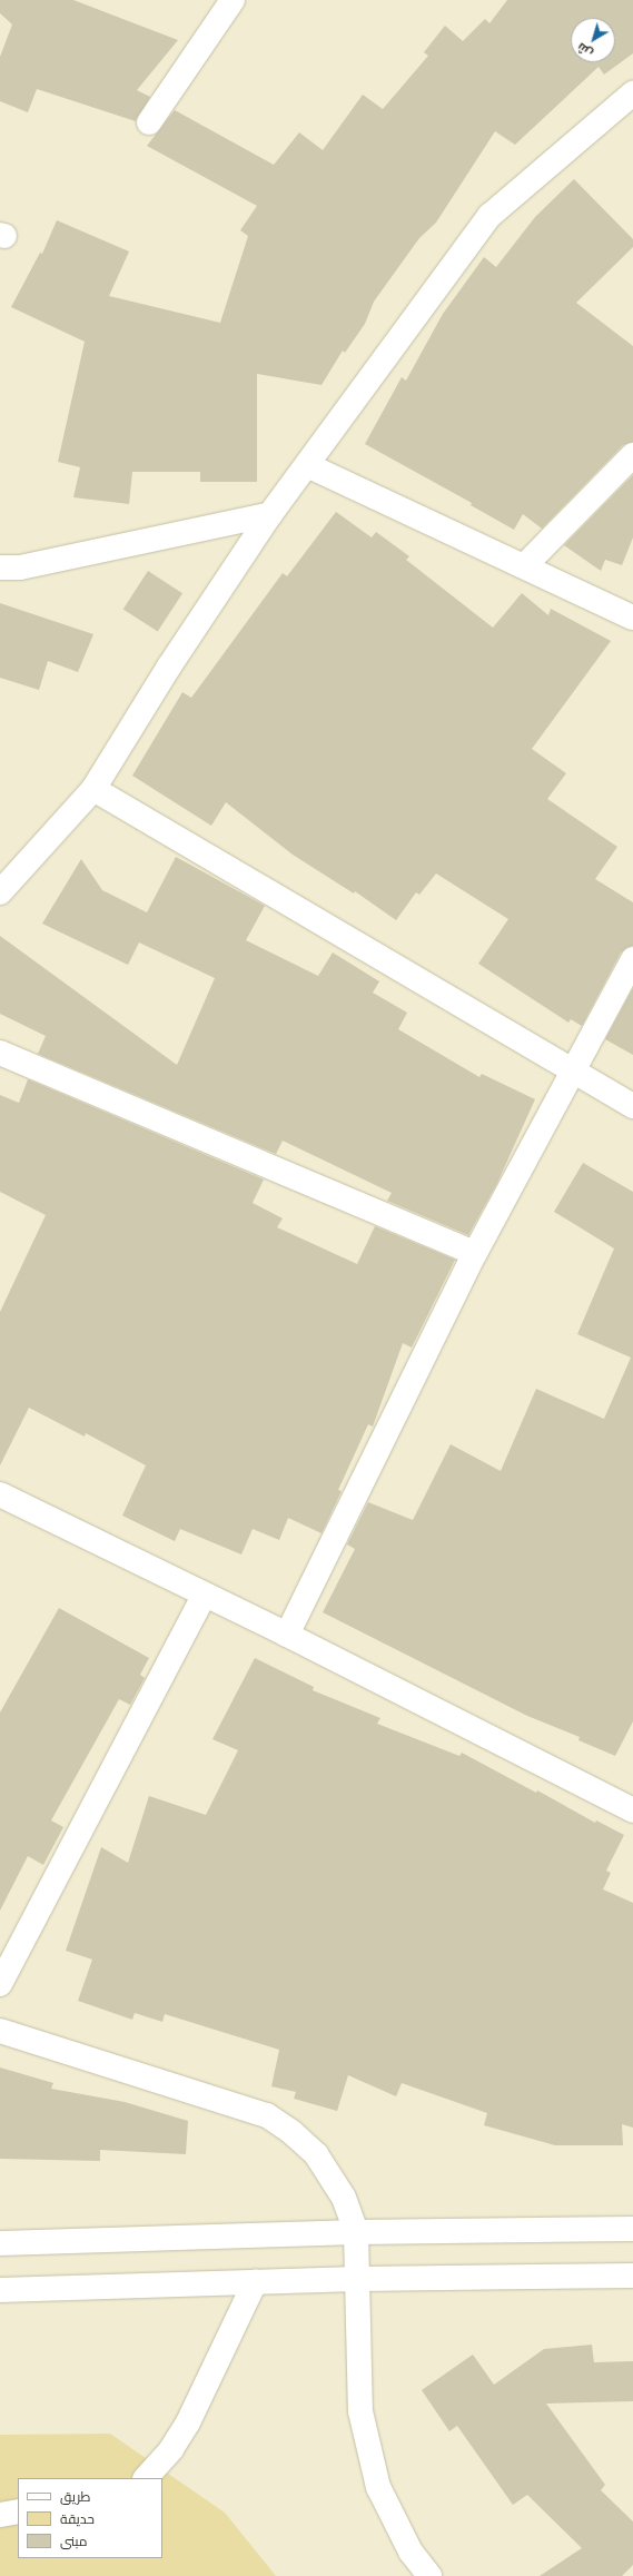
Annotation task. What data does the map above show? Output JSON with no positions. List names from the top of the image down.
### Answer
{
  "legend": ["طريق", "حديقة", "مبنى"],
  "north": "bottom left"
}
